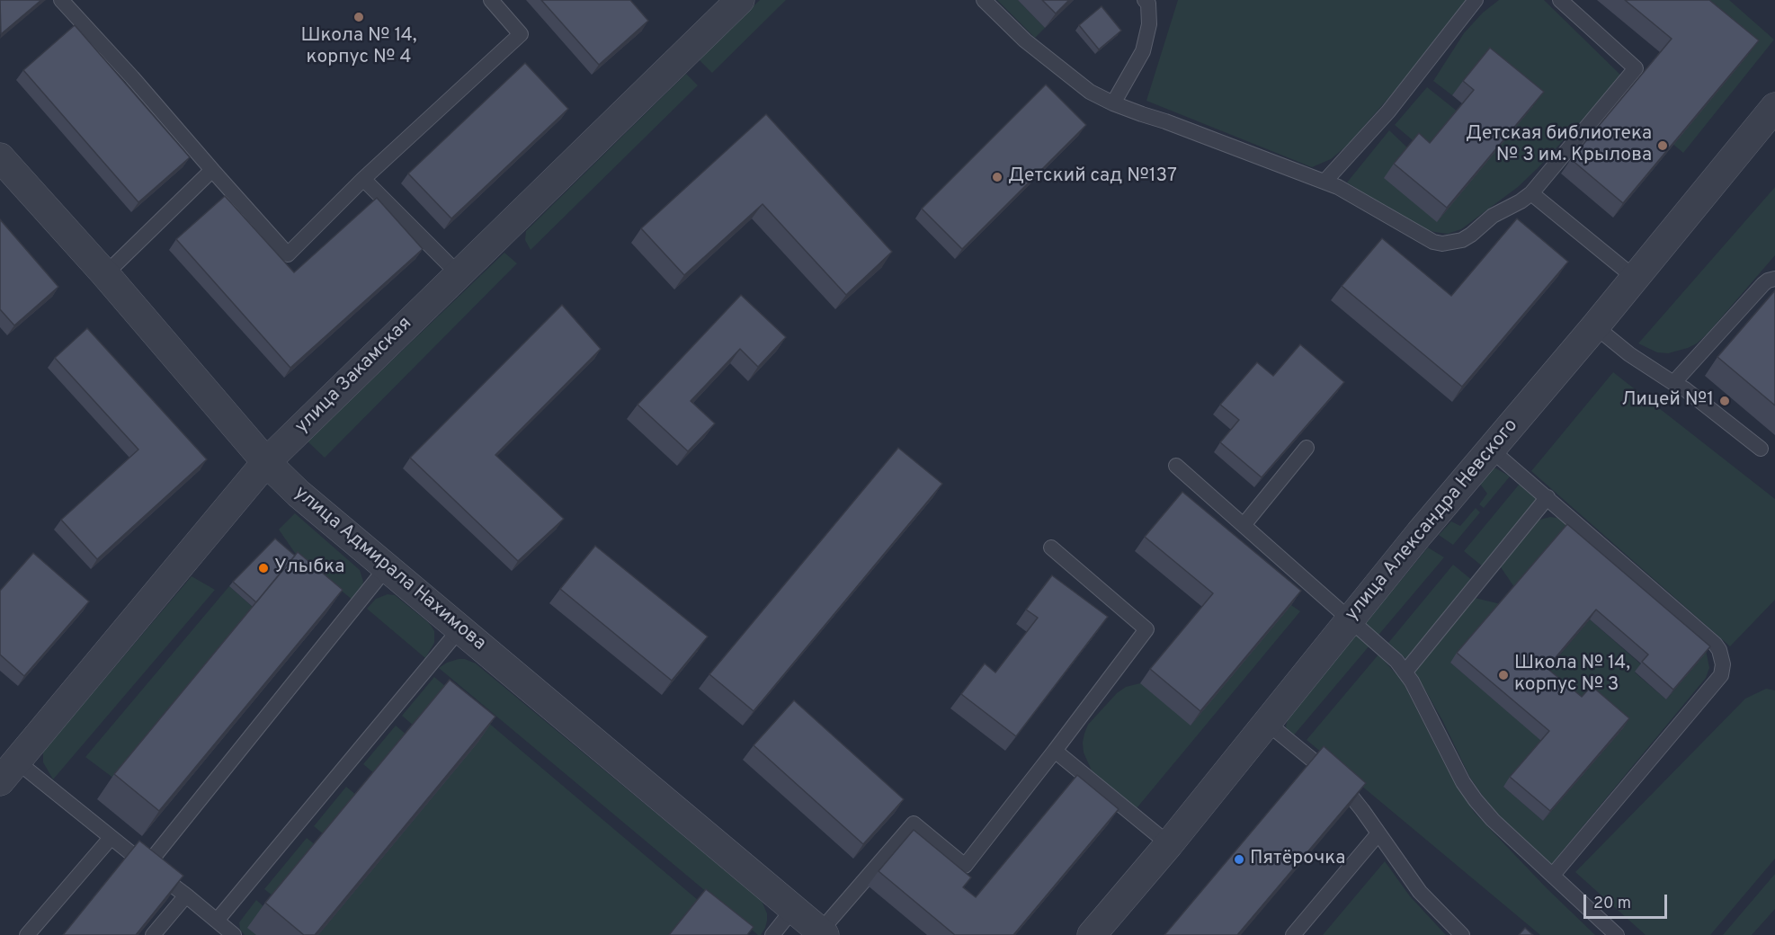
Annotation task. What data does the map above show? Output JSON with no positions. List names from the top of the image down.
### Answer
{
  "streets": {
    "street": ["улица Закамская", "улица Александра Невского", "улица Адмирала Нахимова"]
  },
  "crossings": [
    ["улица Закамская", "улица Адмирала Нахимова"]
  ],
  "places": [
    "Школа № 14, корпус № 4",
    "Детская библиотека № 3 им. Крылова",
    "Детский сад №137",
    "Лицей №1",
    "Улыбка",
    "Школа № 14, корпус № 3",
    "Пятёрочка"
  ],
  "scale_bar": "20 m"
}
